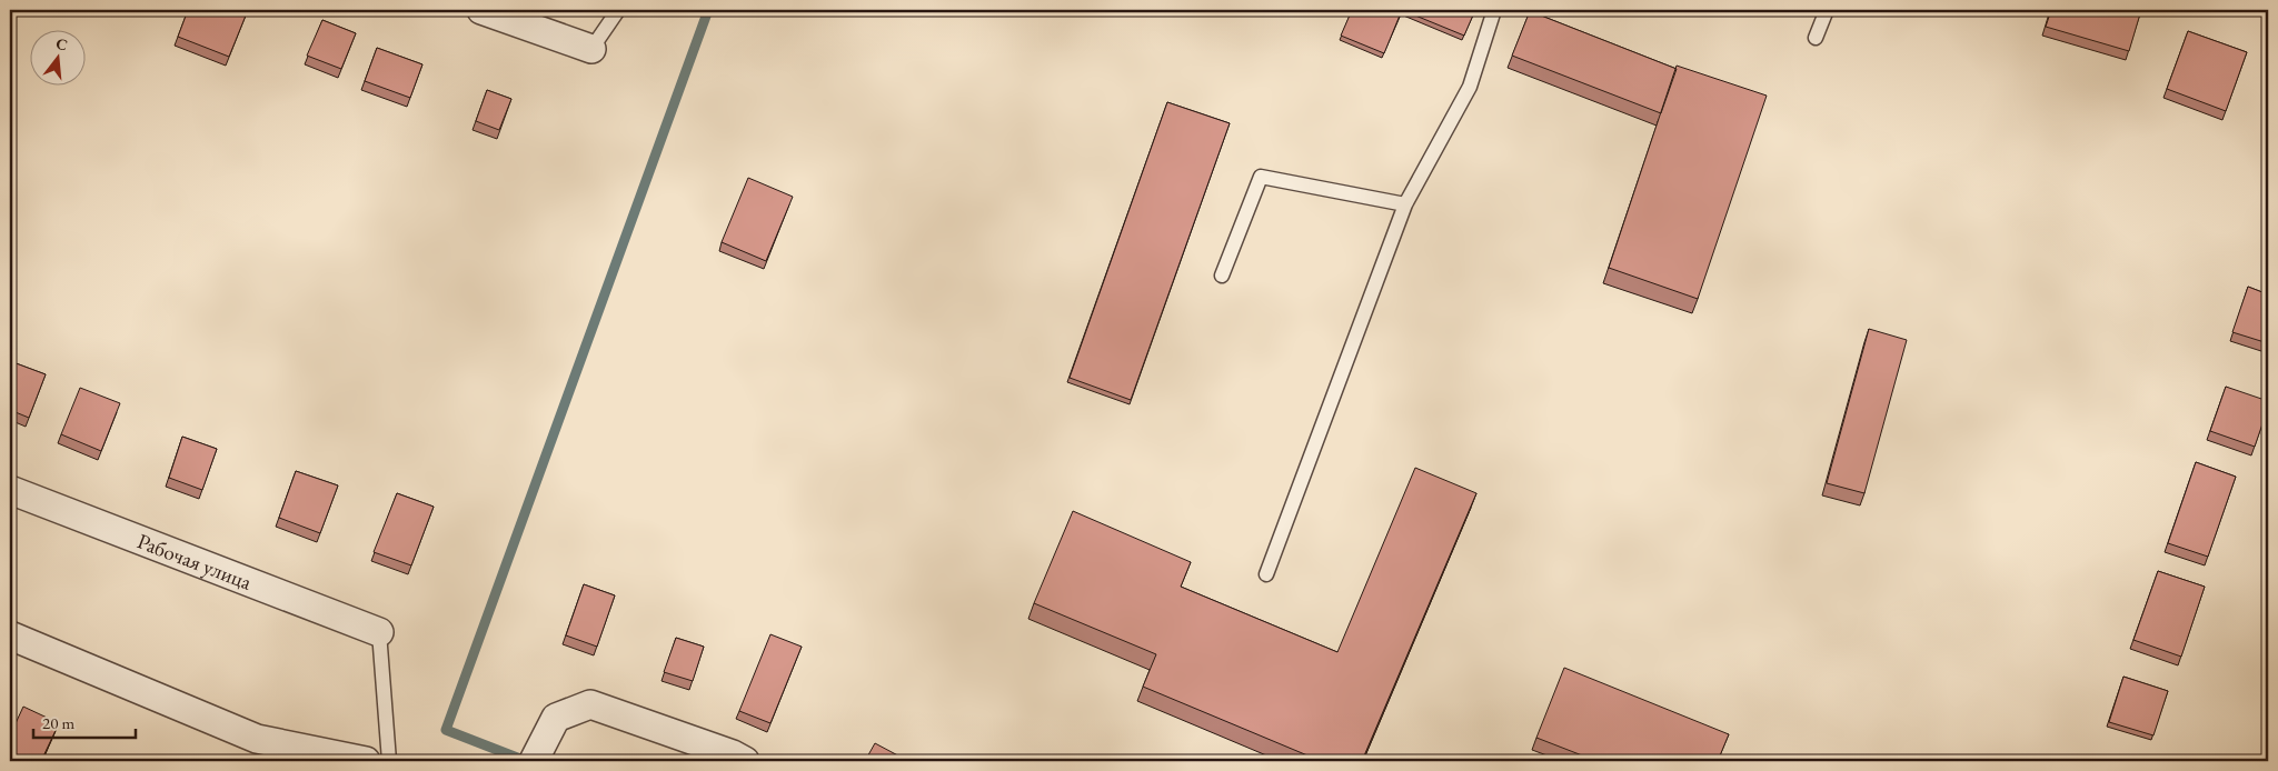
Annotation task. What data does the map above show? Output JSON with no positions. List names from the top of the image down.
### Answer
{
  "streets": {
    "street": ["Рабочая улица"]
  },
  "scale_bar": "20 m",
  "north": "top"
}
